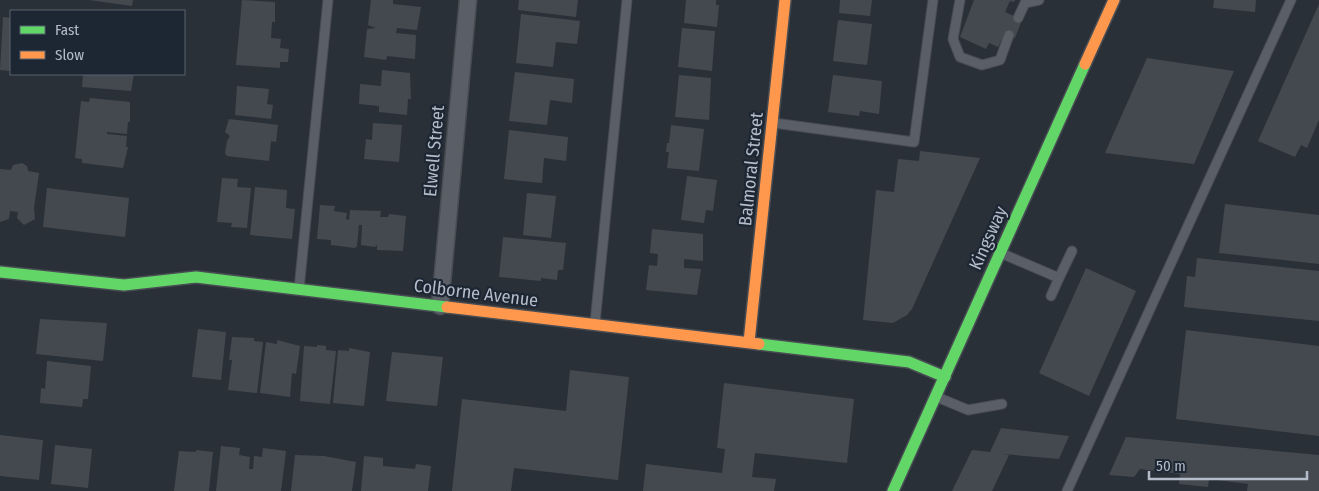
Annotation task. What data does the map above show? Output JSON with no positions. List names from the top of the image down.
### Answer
{
  "streets": {
    "street": [
      "Elwell Street",
      "Balmoral Street",
      "Kingsway",
      "Colborne Avenue"
    ]
  },
  "crossings": [
    ["Elwell Street", "Colborne Avenue"],
    ["Balmoral Street", "Colborne Avenue"],
    ["Kingsway", "Colborne Avenue"]
  ],
  "legend": ["Fast", "Slow"],
  "scale_bar": "50 m"
}
